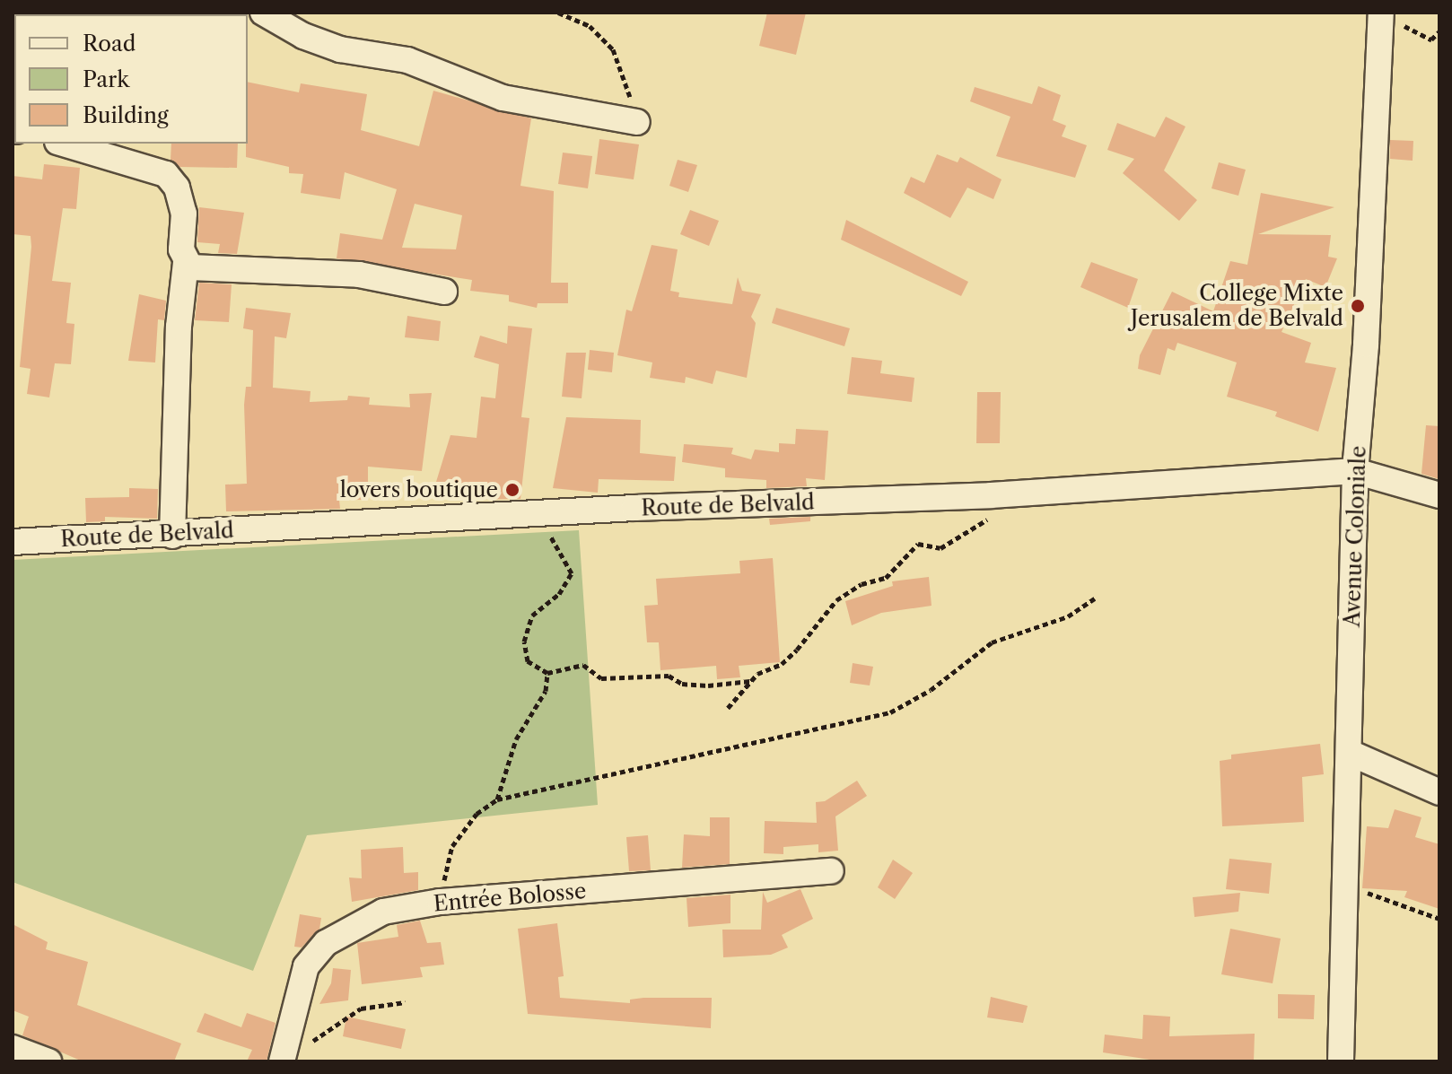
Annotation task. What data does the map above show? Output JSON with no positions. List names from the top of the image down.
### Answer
{
  "streets": {
    "street": ["Route de Belvald", "Avenue Coloniale", "Entrée Bolosse"]
  },
  "crossings": [
    ["Route de Belvald", "Avenue Coloniale"]
  ],
  "places": ["College Mixte Jerusalem de Belvald", "lovers boutique"],
  "legend": ["Road", "Park", "Building"]
}
